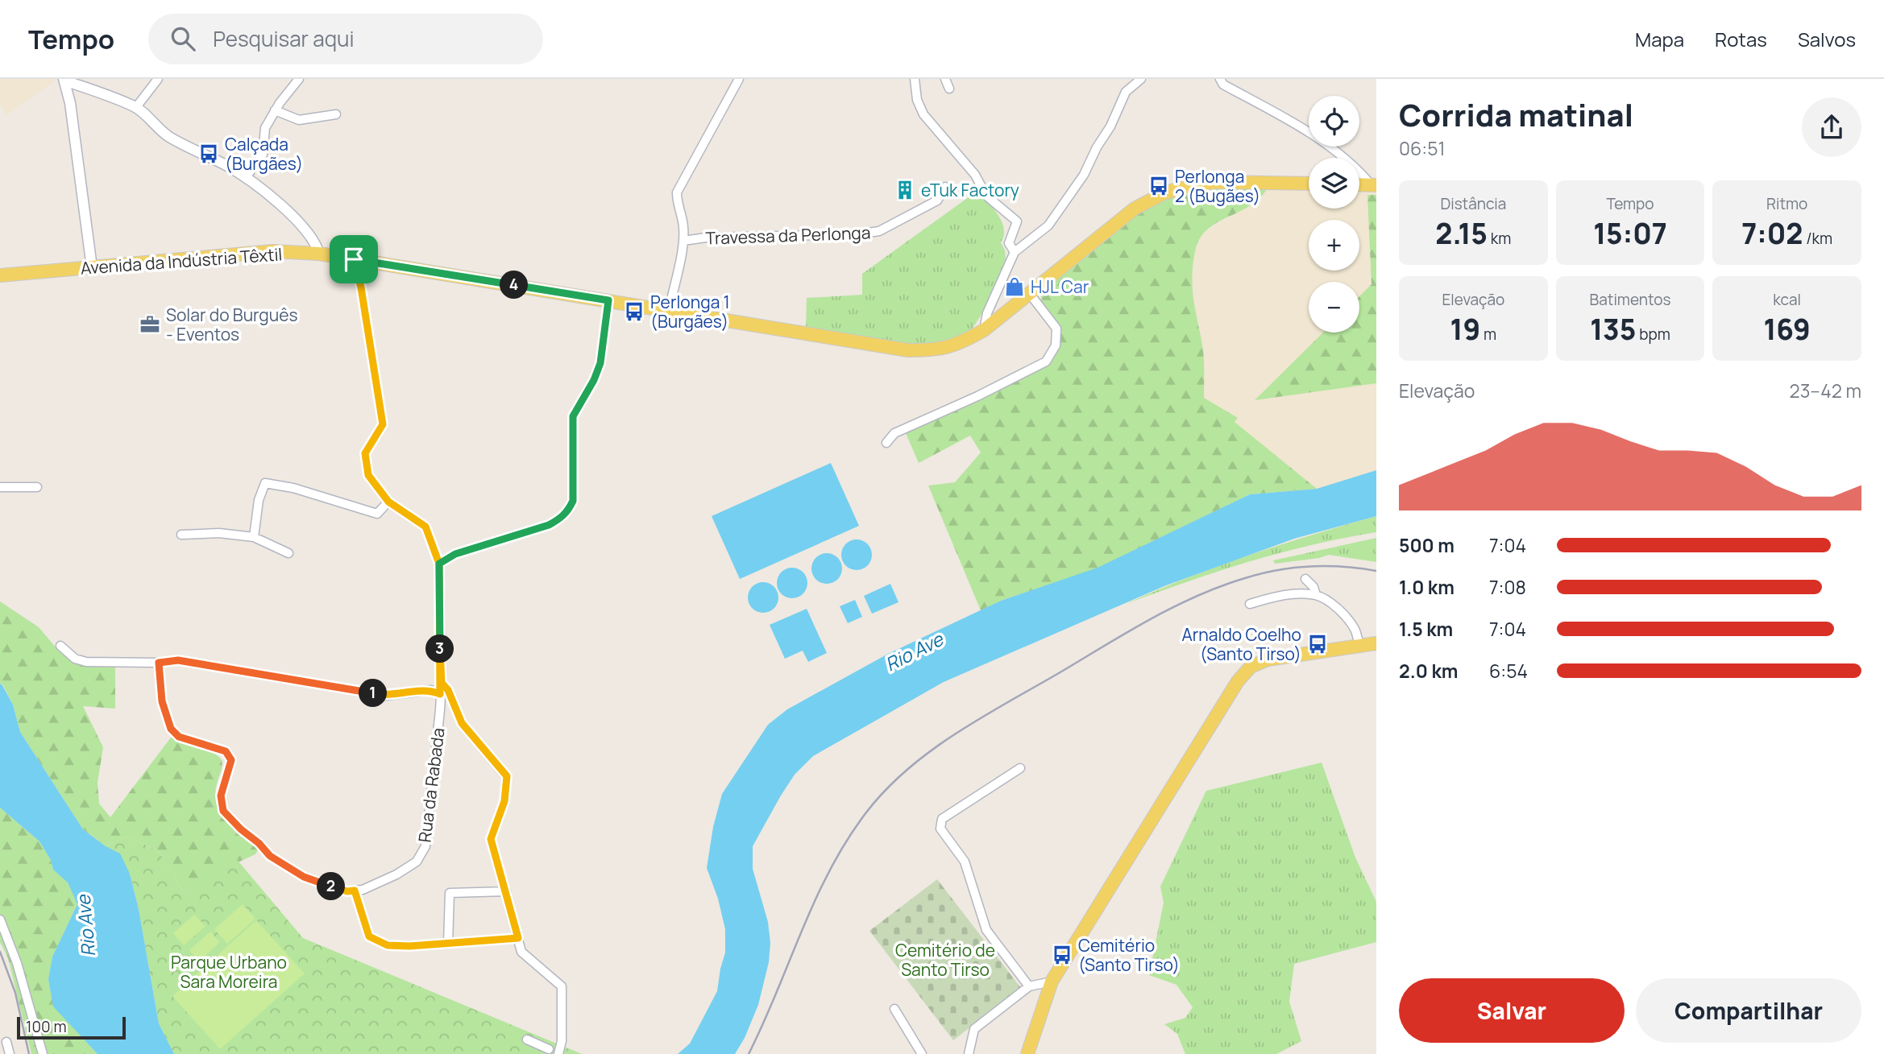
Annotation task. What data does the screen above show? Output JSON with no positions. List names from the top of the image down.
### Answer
{
  "streets": {
    "main road": ["Avenida da Indústria Têxtil"],
    "street": ["Travessa da Perlonga", "Rua da Rabada"]
  },
  "crossings": [
    ["Avenida da Indústria Têxtil", "Rua da Rabada"]
  ],
  "water": ["Rio Ave"],
  "parks": ["Cemitério de Santo Tirso", "Parque Urbano Sara Moreira"],
  "places": {
    "bus stop": [
      "Calçada (Burgães)",
      "Perlonga 2 (Bugães)",
      "Perlonga 1 (Burgães)",
      "Arnaldo Coelho (Santo Tirso)",
      "Cemitério (Santo Tirso)"
    ],
    "building": ["eTuk Factory"],
    "shop": ["HJL Car"],
    "office": ["Solar do Burguês - Eventos"]
  },
  "scale_bar": "100 m",
  "page": {
    "header": "Tempo",
    "search": "Pesquisar aqui",
    "nav": ["Mapa", "Rotas", "Salvos"],
    "heading": ["Corrida matinal", "06:51"],
    "map_buttons": ["+", "−"],
    "stats": [
      ["Distância", "2.15 km"],
      ["Tempo", "15:07"],
      ["Ritmo", "7:02 /km"],
      ["Elevação", "19 m"],
      ["Batimentos", "135 bpm"],
      ["kcal", "169"]
    ],
    "pins": [
      "4",
      "3",
      "1",
      "2"
    ],
    "chart": ["Elevação", "23–42 m"],
    "list": [
      {
        "name": "500 m",
        "note": "7:04"
      },
      {
        "name": "1.0 km",
        "note": "7:08"
      },
      {
        "name": "1.5 km",
        "note": "7:04"
      },
      {
        "name": "2.0 km",
        "note": "6:54"
      }
    ],
    "buttons": ["Salvar", "Compartilhar"],
    "scale": "100 m"
  }
}
